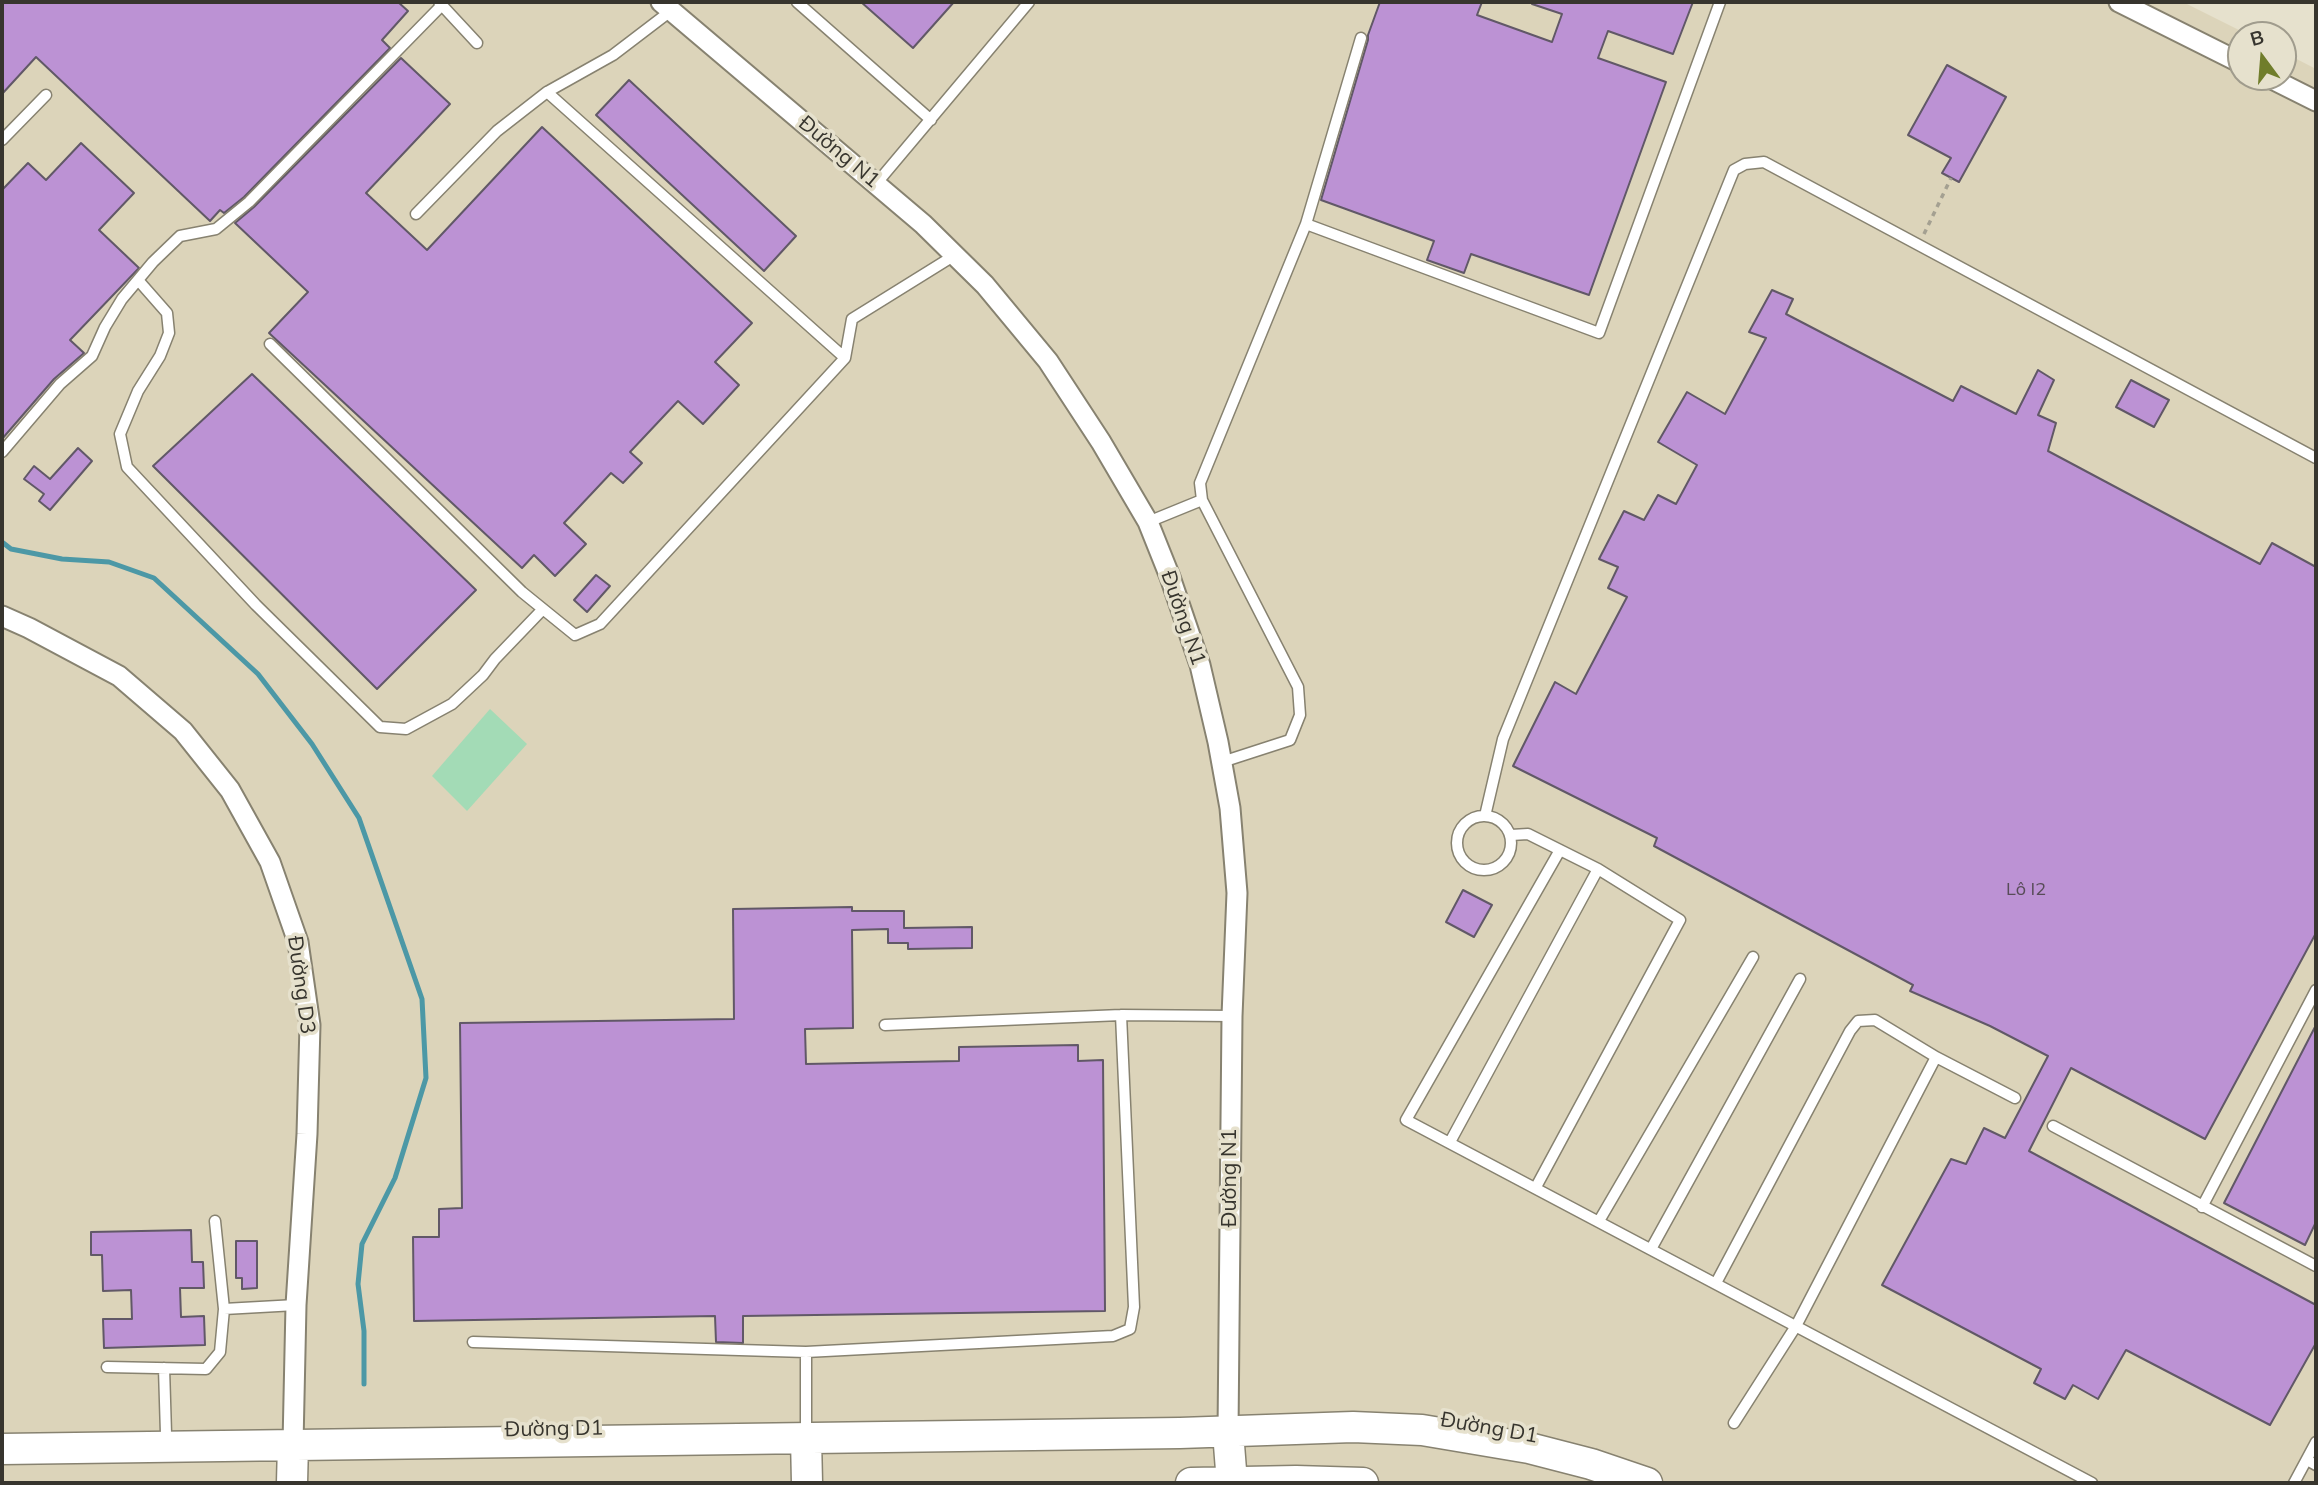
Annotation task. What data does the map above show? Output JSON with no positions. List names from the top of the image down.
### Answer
{
  "streets": {
    "main road": ["Đường D1"],
    "street": ["Đường N1", "Đường D3"]
  },
  "crossings": [
    ["Đường N1", "Đường D1"],
    ["Đường D3", "Đường D1"]
  ],
  "house_numbers": ["Lô I2"],
  "north": "top"
}
